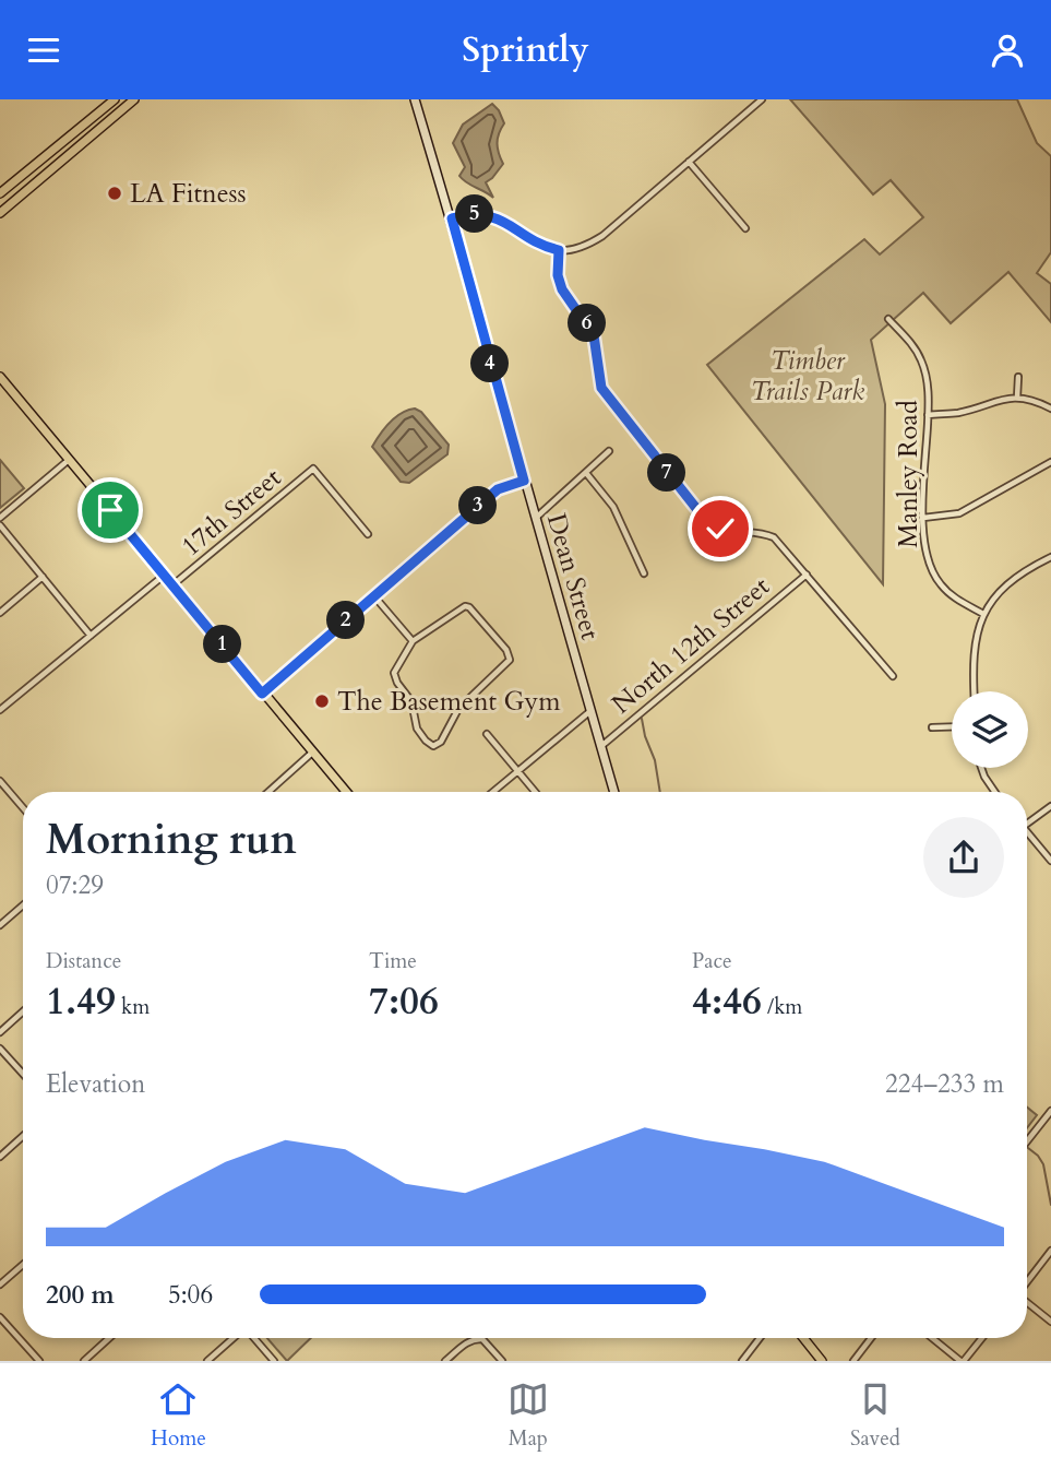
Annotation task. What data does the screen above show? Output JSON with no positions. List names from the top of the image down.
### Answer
{
  "streets": {
    "street": [
      "Manley Road",
      "17th Street",
      "Dean Street",
      "North 12th Street"
    ]
  },
  "crossings": [
    ["Dean Street", "North 12th Street"]
  ],
  "parks": ["Timber Trails Park"],
  "places": ["LA Fitness", "The Basement Gym"],
  "page": {
    "header": "Sprintly",
    "pins": [
      "5",
      "6",
      "4",
      "7",
      "3",
      "2",
      "1"
    ],
    "heading": ["Morning run", "07:29"],
    "stats": [
      ["Distance", "1.49 km"],
      ["Time", "7:06"],
      ["Pace", "4:46 /km"]
    ],
    "chart": ["Elevation", "224–233 m"],
    "list": [
      {
        "name": "200 m",
        "note": "5:06"
      }
    ],
    "tabs": ["Home", "Map", "Saved"]
  }
}
